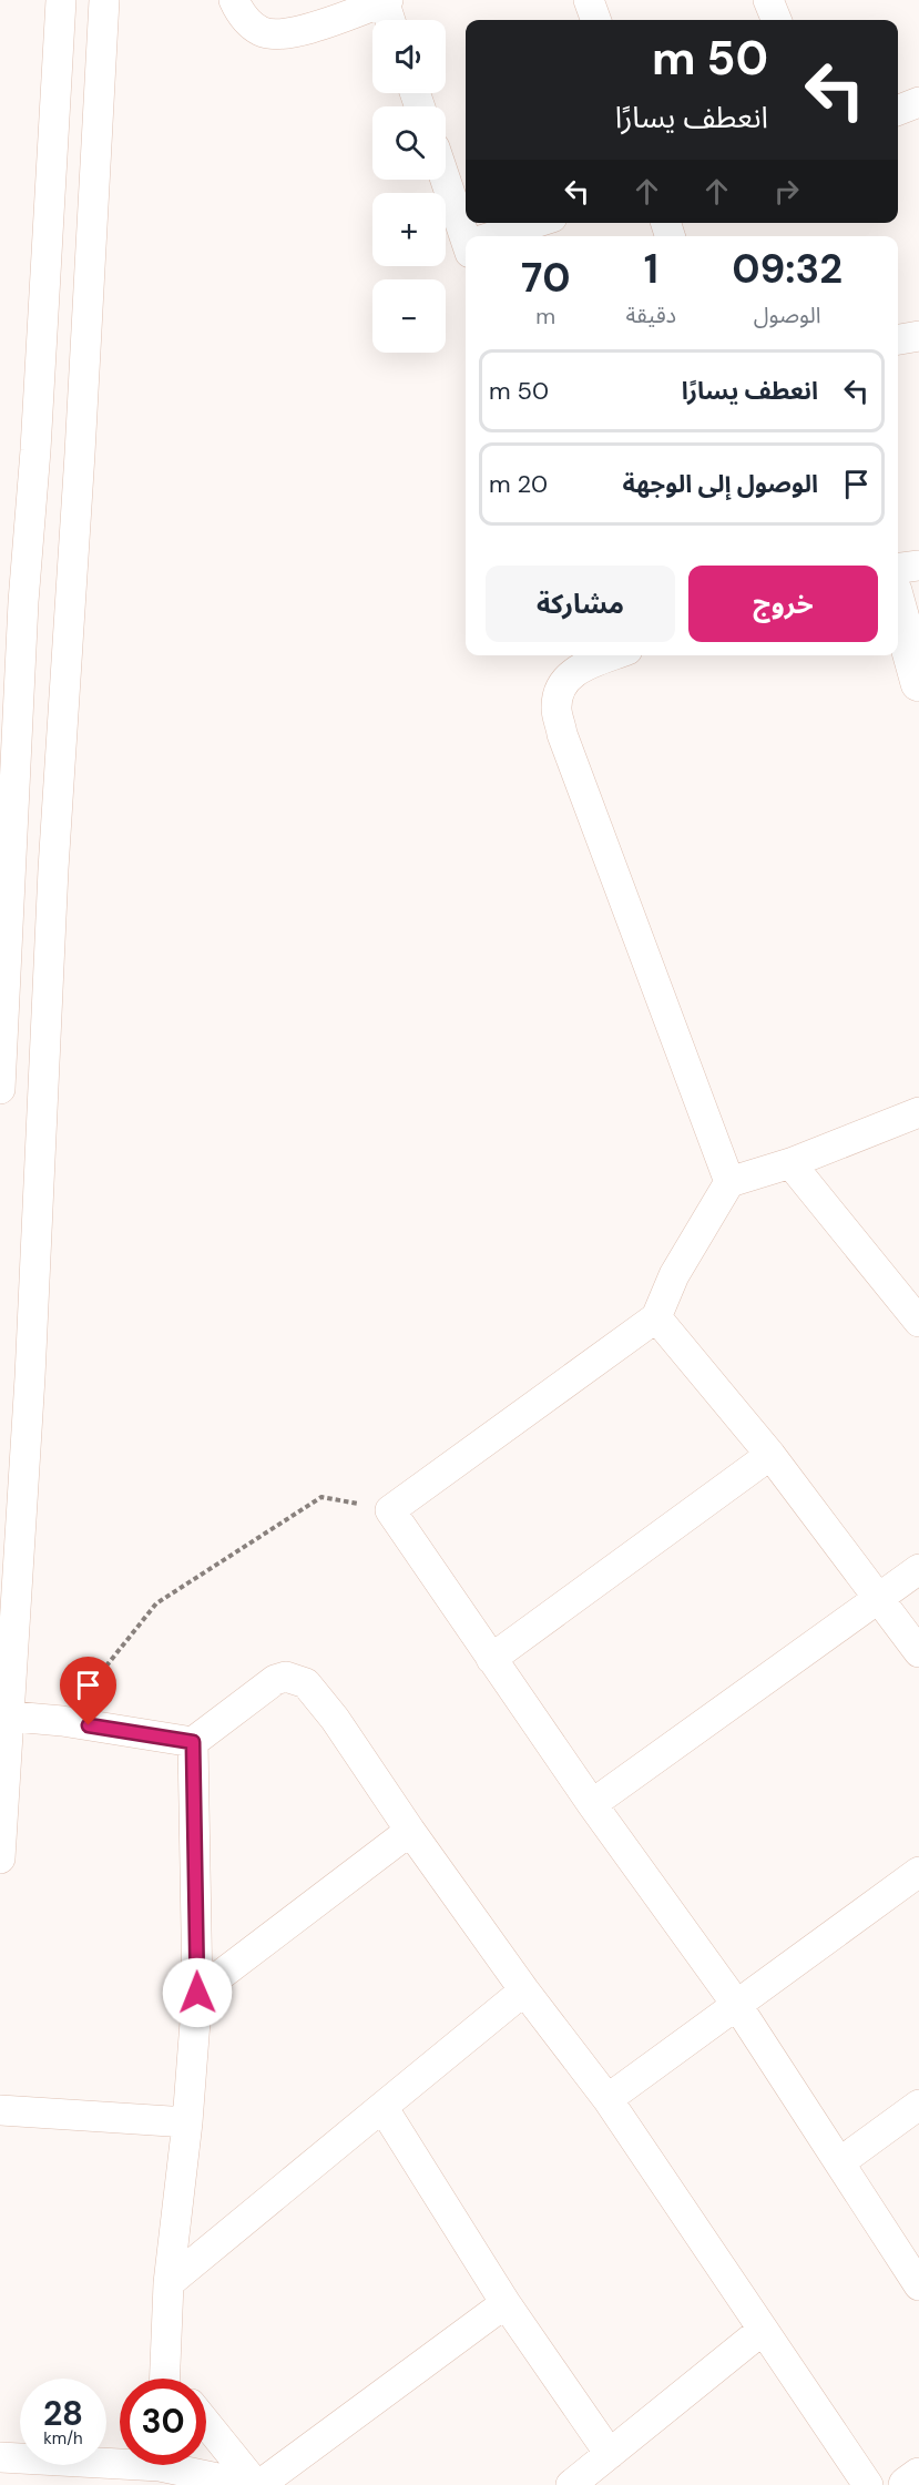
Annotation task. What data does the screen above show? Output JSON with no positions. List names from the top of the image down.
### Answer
{
  "page": {
    "map_buttons": ["+", "−"],
    "turn": ["50 m", "انعطف يسارًا"],
    "eta": [
      "09:32",
      "الوصول",
      "1",
      "دقيقة",
      "70",
      "m"
    ],
    "list": [
      {
        "name": "انعطف يسارًا",
        "value": "50 m"
      },
      {
        "name": "الوصول إلى الوجهة",
        "value": "20 m"
      }
    ],
    "buttons": ["خروج", "مشاركة"],
    "speed": "28 km/h",
    "limit": "30"
  }
}
